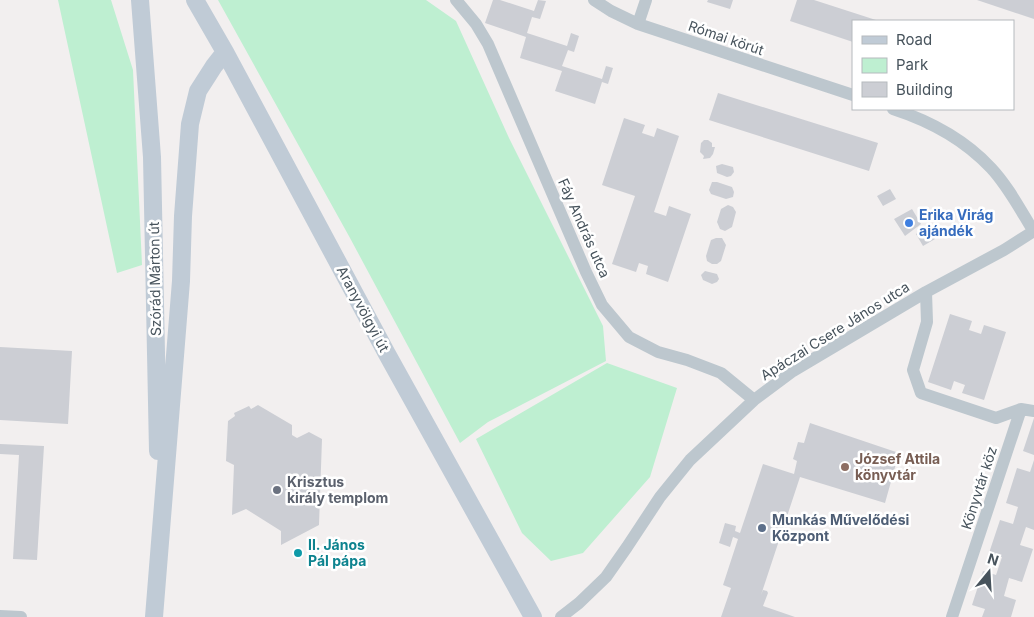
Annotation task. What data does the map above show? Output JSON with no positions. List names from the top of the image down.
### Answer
{
  "streets": {
    "street": [
      "Római körút",
      "Fáy András utca",
      "Szórád Márton út",
      "Aranyvölgyi út",
      "Apáczai Csere János utca",
      "Könyvtár köz"
    ]
  },
  "crossings": [
    ["Fáy András utca", "Apáczai Csere János utca"],
    ["Szórád Márton út", "Aranyvölgyi út"],
    ["Apáczai Csere János utca", "Könyvtár köz"]
  ],
  "places": [
    "Erika Virág ajándék",
    "József Attila könyvtár",
    "Krisztus király templom",
    "Munkás Művelődési Központ",
    "II. János Pál pápa"
  ],
  "legend": ["Road", "Park", "Building"],
  "north": "top"
}
